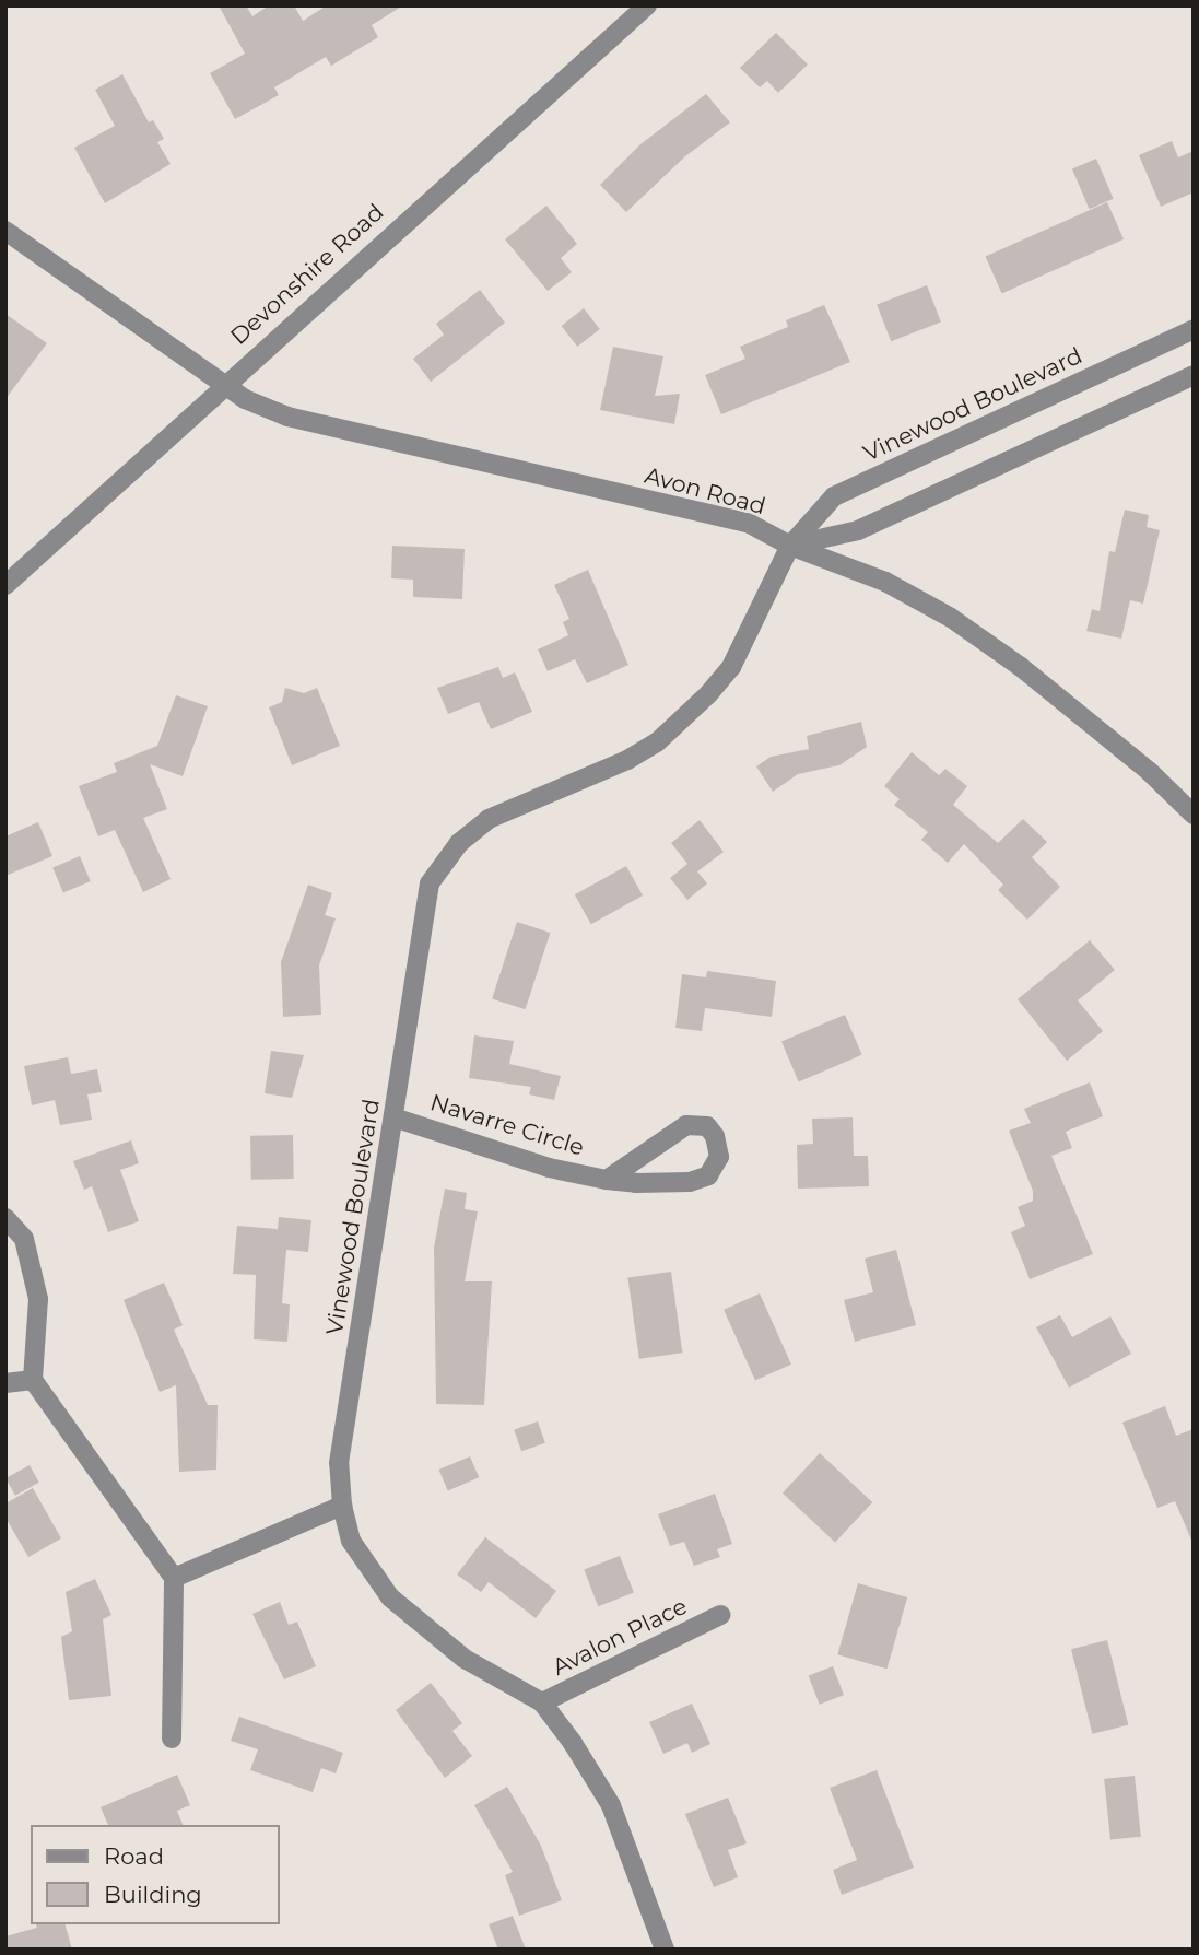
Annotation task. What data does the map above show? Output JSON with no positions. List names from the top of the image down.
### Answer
{
  "streets": {
    "street": [
      "Devonshire Road",
      "Vinewood Boulevard",
      "Avon Road",
      "Navarre Circle",
      "Avalon Place"
    ]
  },
  "crossings": [
    ["Devonshire Road", "Avon Road"],
    ["Vinewood Boulevard", "Avon Road"],
    ["Vinewood Boulevard", "Navarre Circle"],
    ["Vinewood Boulevard", "Avalon Place"]
  ],
  "legend": ["Road", "Building"]
}
